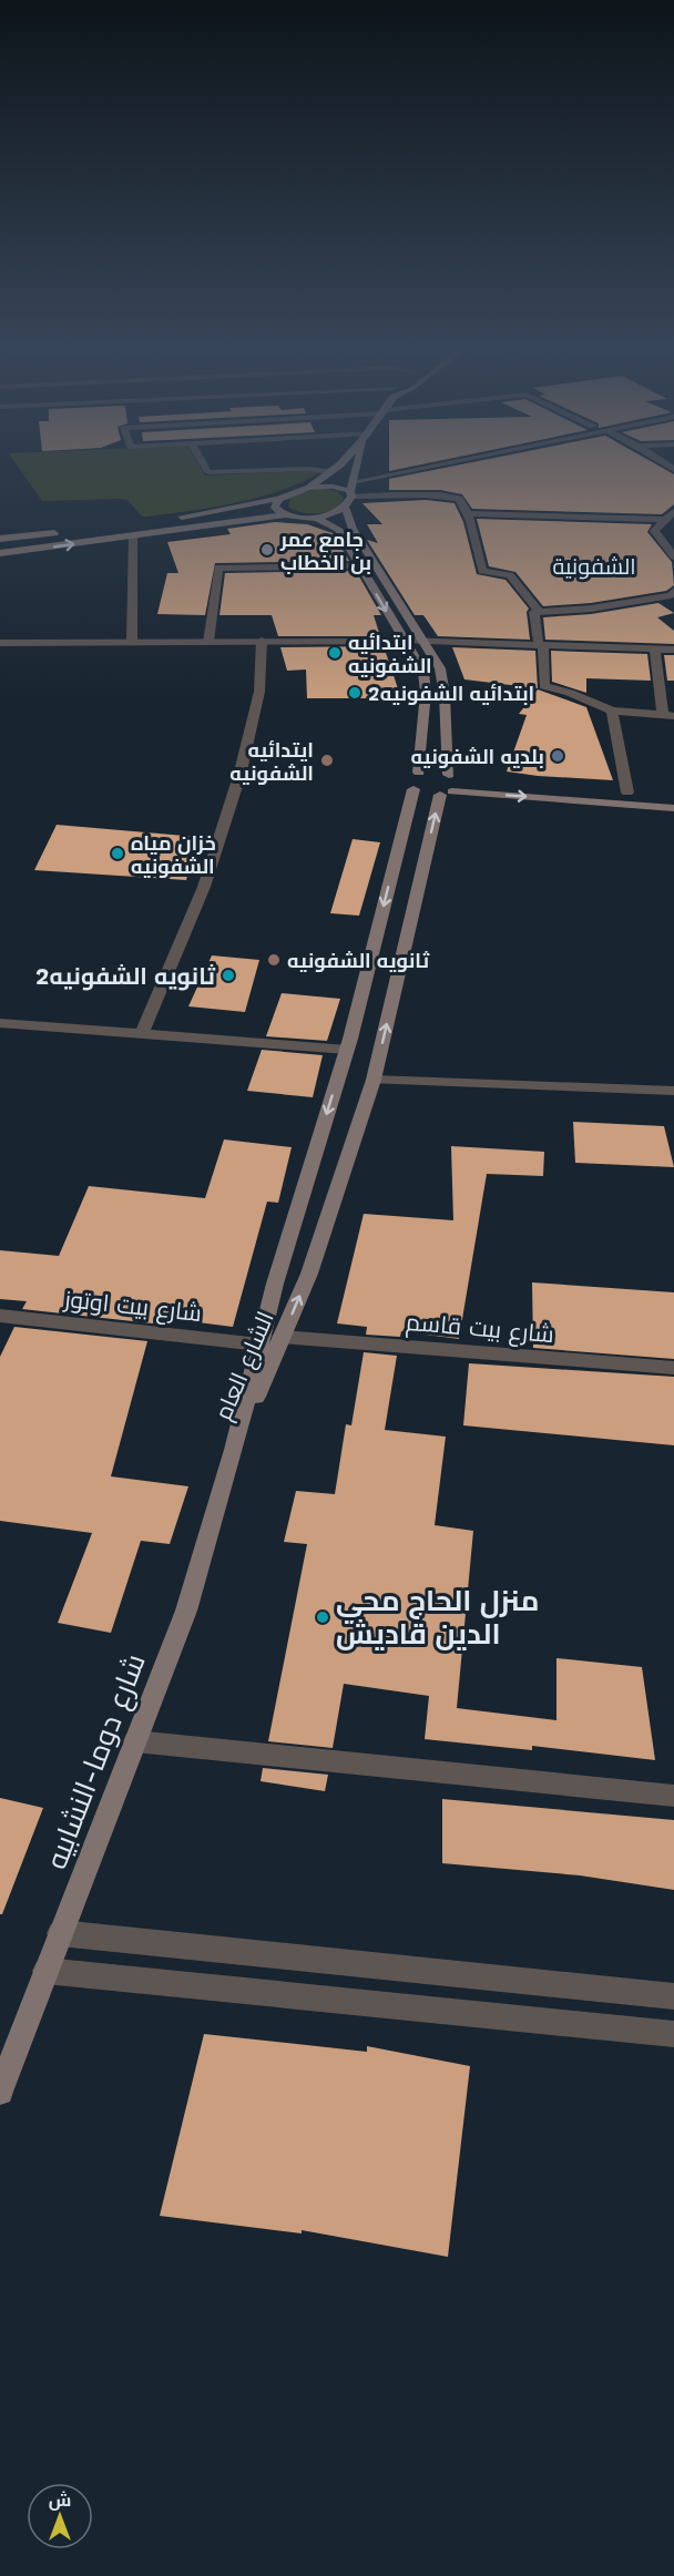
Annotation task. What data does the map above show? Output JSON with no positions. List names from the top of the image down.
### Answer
{
  "streets": {
    "main road": ["الشارع العام", "شارع دوما-النشابيه"],
    "street": ["شارع بيت اوتوز", "شارع بيت قاسم"]
  },
  "crossings": [
    ["شارع بيت اوتوز", "الشارع العام"],
    ["شارع بيت قاسم", "الشارع العام"],
    ["الشارع العام", "شارع دوما-النشابيه"]
  ],
  "districts": ["الشفونية"],
  "places": [
    "جامع عمر بن الخطاب",
    "ابتدائيه الشفونيه",
    "ابتدائيه الشفونيه2",
    "بلديه الشفونيه",
    "ايتدائيه الشفونيه",
    "خزان مياه الشفونيه",
    "ثانويه الشفونيه",
    "ثانويه الشفونيه2",
    "منزل الحاج محي الدين قاديش"
  ],
  "north": "top"
}
